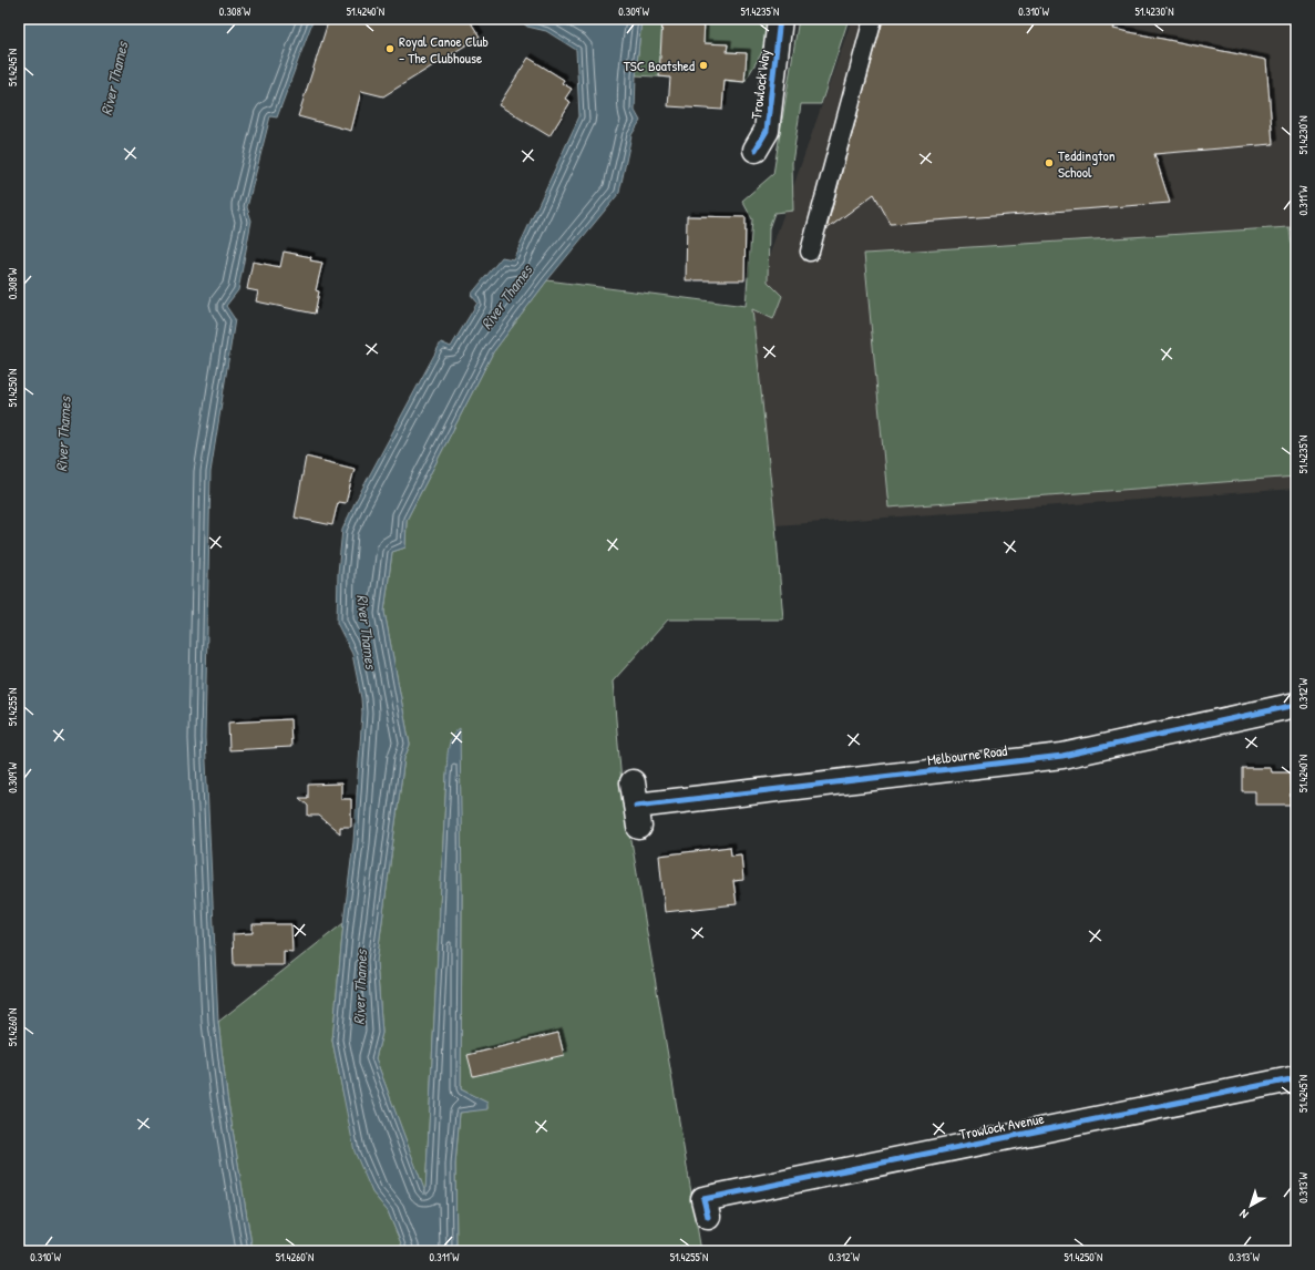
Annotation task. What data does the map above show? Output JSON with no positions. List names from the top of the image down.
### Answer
{
  "streets": {
    "street": ["Trowlock Way", "Melbourne Road", "Trowlock Avenue"]
  },
  "water": ["River Thames"],
  "places": ["Royal Canoe Club - The Clubhouse", "TSC Boatshed", "Teddington School"],
  "north": "bottom left",
  "coordinates": [
    "0.308°W",
    "51.4240°N",
    "0.309°W",
    "51.4235°N",
    "0.310°W",
    "51.4230°N",
    "51.4245°N",
    "0.311°W",
    "51.4250°N",
    "0.312°W",
    "51.4255°N",
    "51.4260°N",
    "0.313°W"
  ]
}
